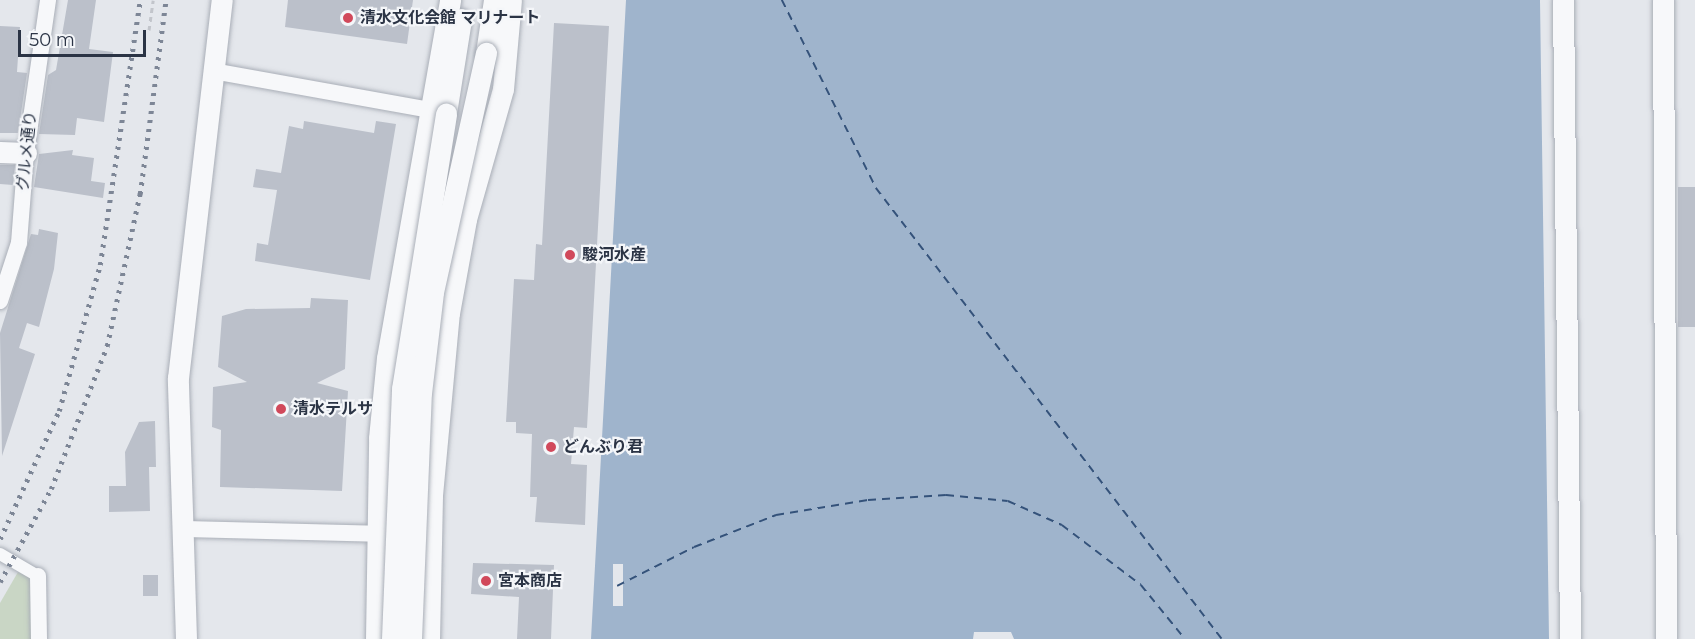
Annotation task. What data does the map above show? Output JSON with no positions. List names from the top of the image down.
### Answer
{
  "streets": {
    "street": ["グルメ通り"]
  },
  "places": [
    "清水文化会館 マリナート",
    "駿河水産",
    "清水テルサ",
    "どんぶり君",
    "宮本商店"
  ],
  "scale_bar": "50 m"
}
